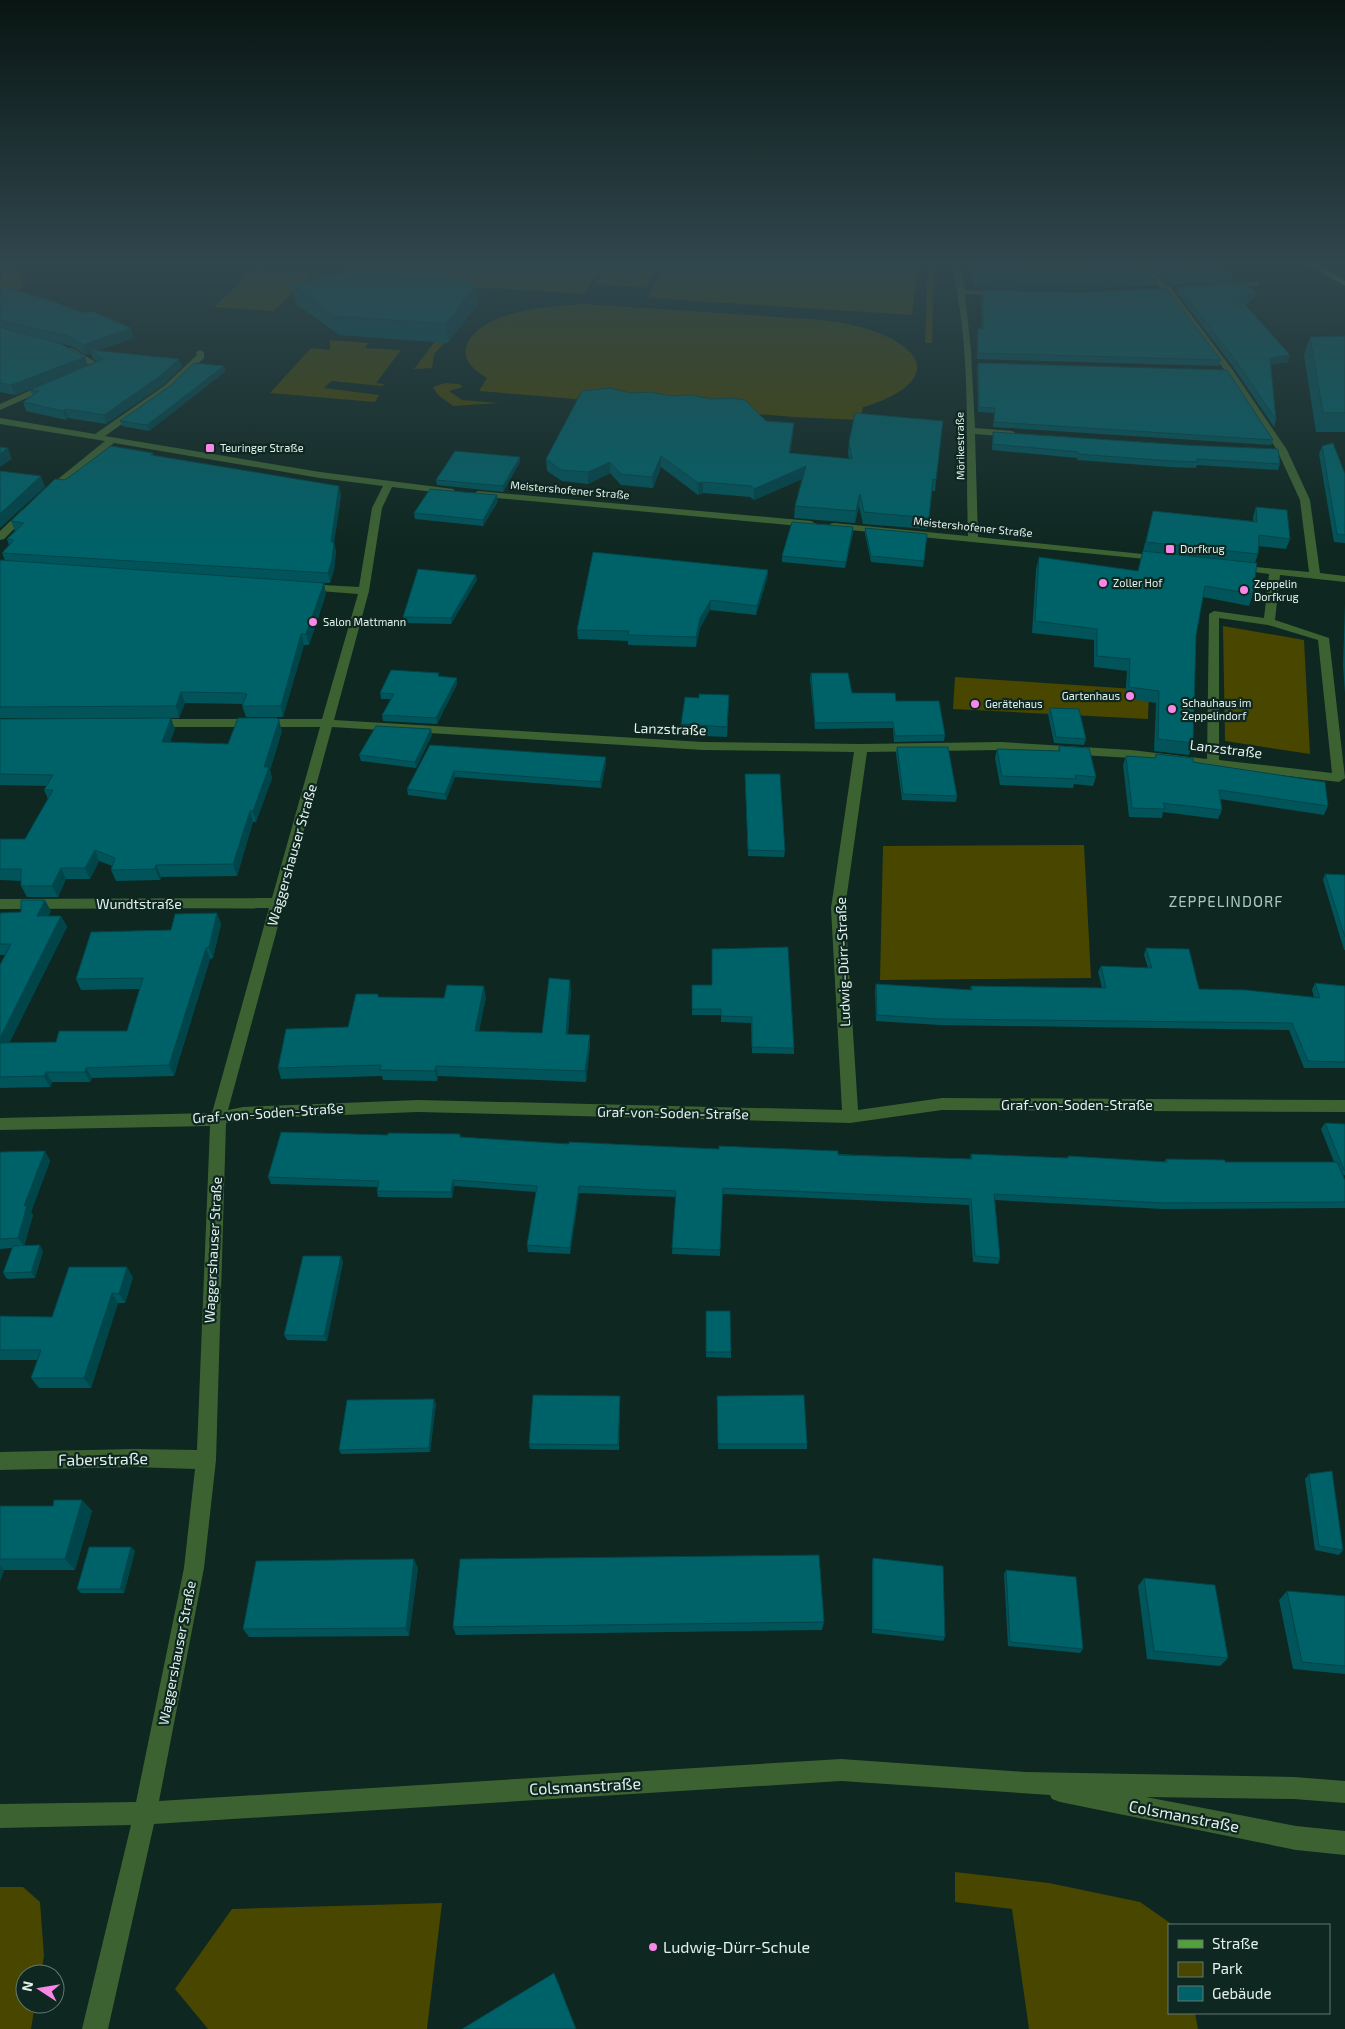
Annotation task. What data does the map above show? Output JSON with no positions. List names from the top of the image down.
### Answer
{
  "streets": {
    "street": [
      "Mörikestraße",
      "Meistershofener Straße",
      "Lanzstraße",
      "Waggershauser Straße",
      "Wundtstraße",
      "Ludwig-Dürr-Straße",
      "Graf-von-Soden-Straße",
      "Faberstraße",
      "Colsmanstraße"
    ]
  },
  "crossings": [
    ["Mörikestraße", "Meistershofener Straße"],
    ["Meistershofener Straße", "Waggershauser Straße"],
    ["Lanzstraße", "Waggershauser Straße"],
    ["Lanzstraße", "Ludwig-Dürr-Straße"],
    ["Waggershauser Straße", "Wundtstraße"],
    ["Waggershauser Straße", "Graf-von-Soden-Straße"],
    ["Waggershauser Straße", "Faberstraße"],
    ["Waggershauser Straße", "Colsmanstraße"],
    ["Ludwig-Dürr-Straße", "Graf-von-Soden-Straße"]
  ],
  "districts": ["ZEPPELINDORF"],
  "places": {
    "transit": ["Teuringer Straße", "Dorfkrug"],
    "other": [
      "Zoller Hof",
      "Zeppelin Dorfkrug",
      "Salon Mattmann",
      "Gartenhaus",
      "Gerätehaus",
      "Schauhaus im Zeppelindorf",
      "Ludwig-Dürr-Schule"
    ]
  },
  "legend": ["Straße", "Park", "Gebäude"],
  "north": "left"
}
